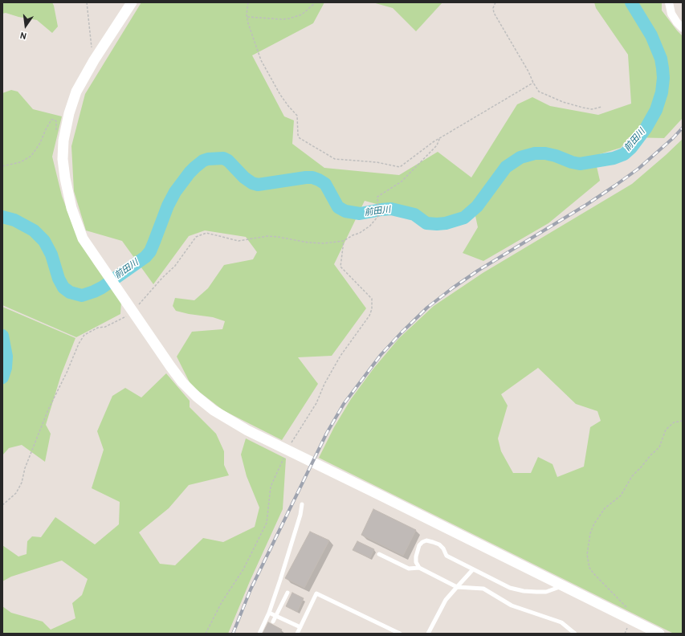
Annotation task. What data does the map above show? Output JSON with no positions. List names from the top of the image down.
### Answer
{
  "water": ["前田川"],
  "north": "bottom"
}
